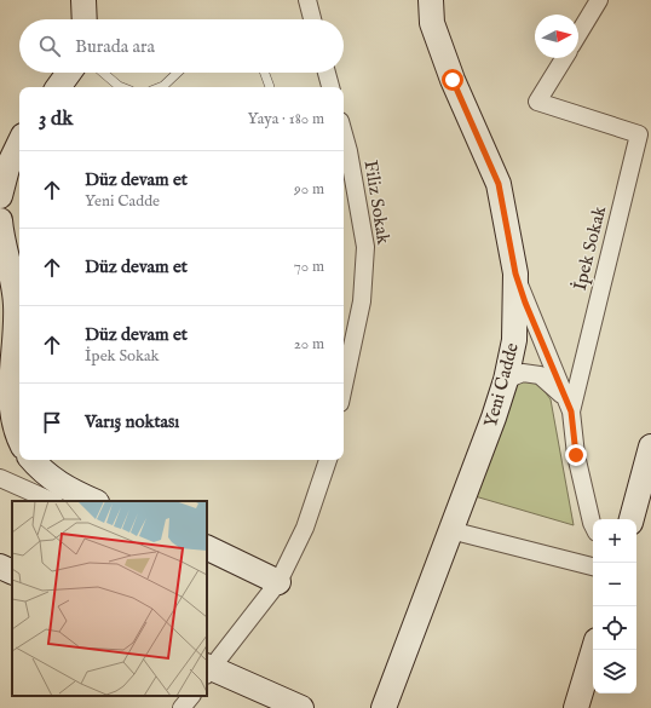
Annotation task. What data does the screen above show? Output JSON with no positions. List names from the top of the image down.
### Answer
{
  "streets": {
    "street": ["Filiz Sokak", "İpek Sokak", "Yeni Cadde"]
  },
  "north": "right",
  "page": {
    "search": "Burada ara",
    "heading": ["3 dk", "Yaya · 180 m"],
    "list": [
      ["Düz devam et", "Yeni Cadde", "90 m"],
      ["Düz devam et", "70 m"],
      ["Düz devam et", "İpek Sokak", "20 m"],
      "Varış noktası"
    ],
    "map_buttons": ["+", "−"]
  }
}
